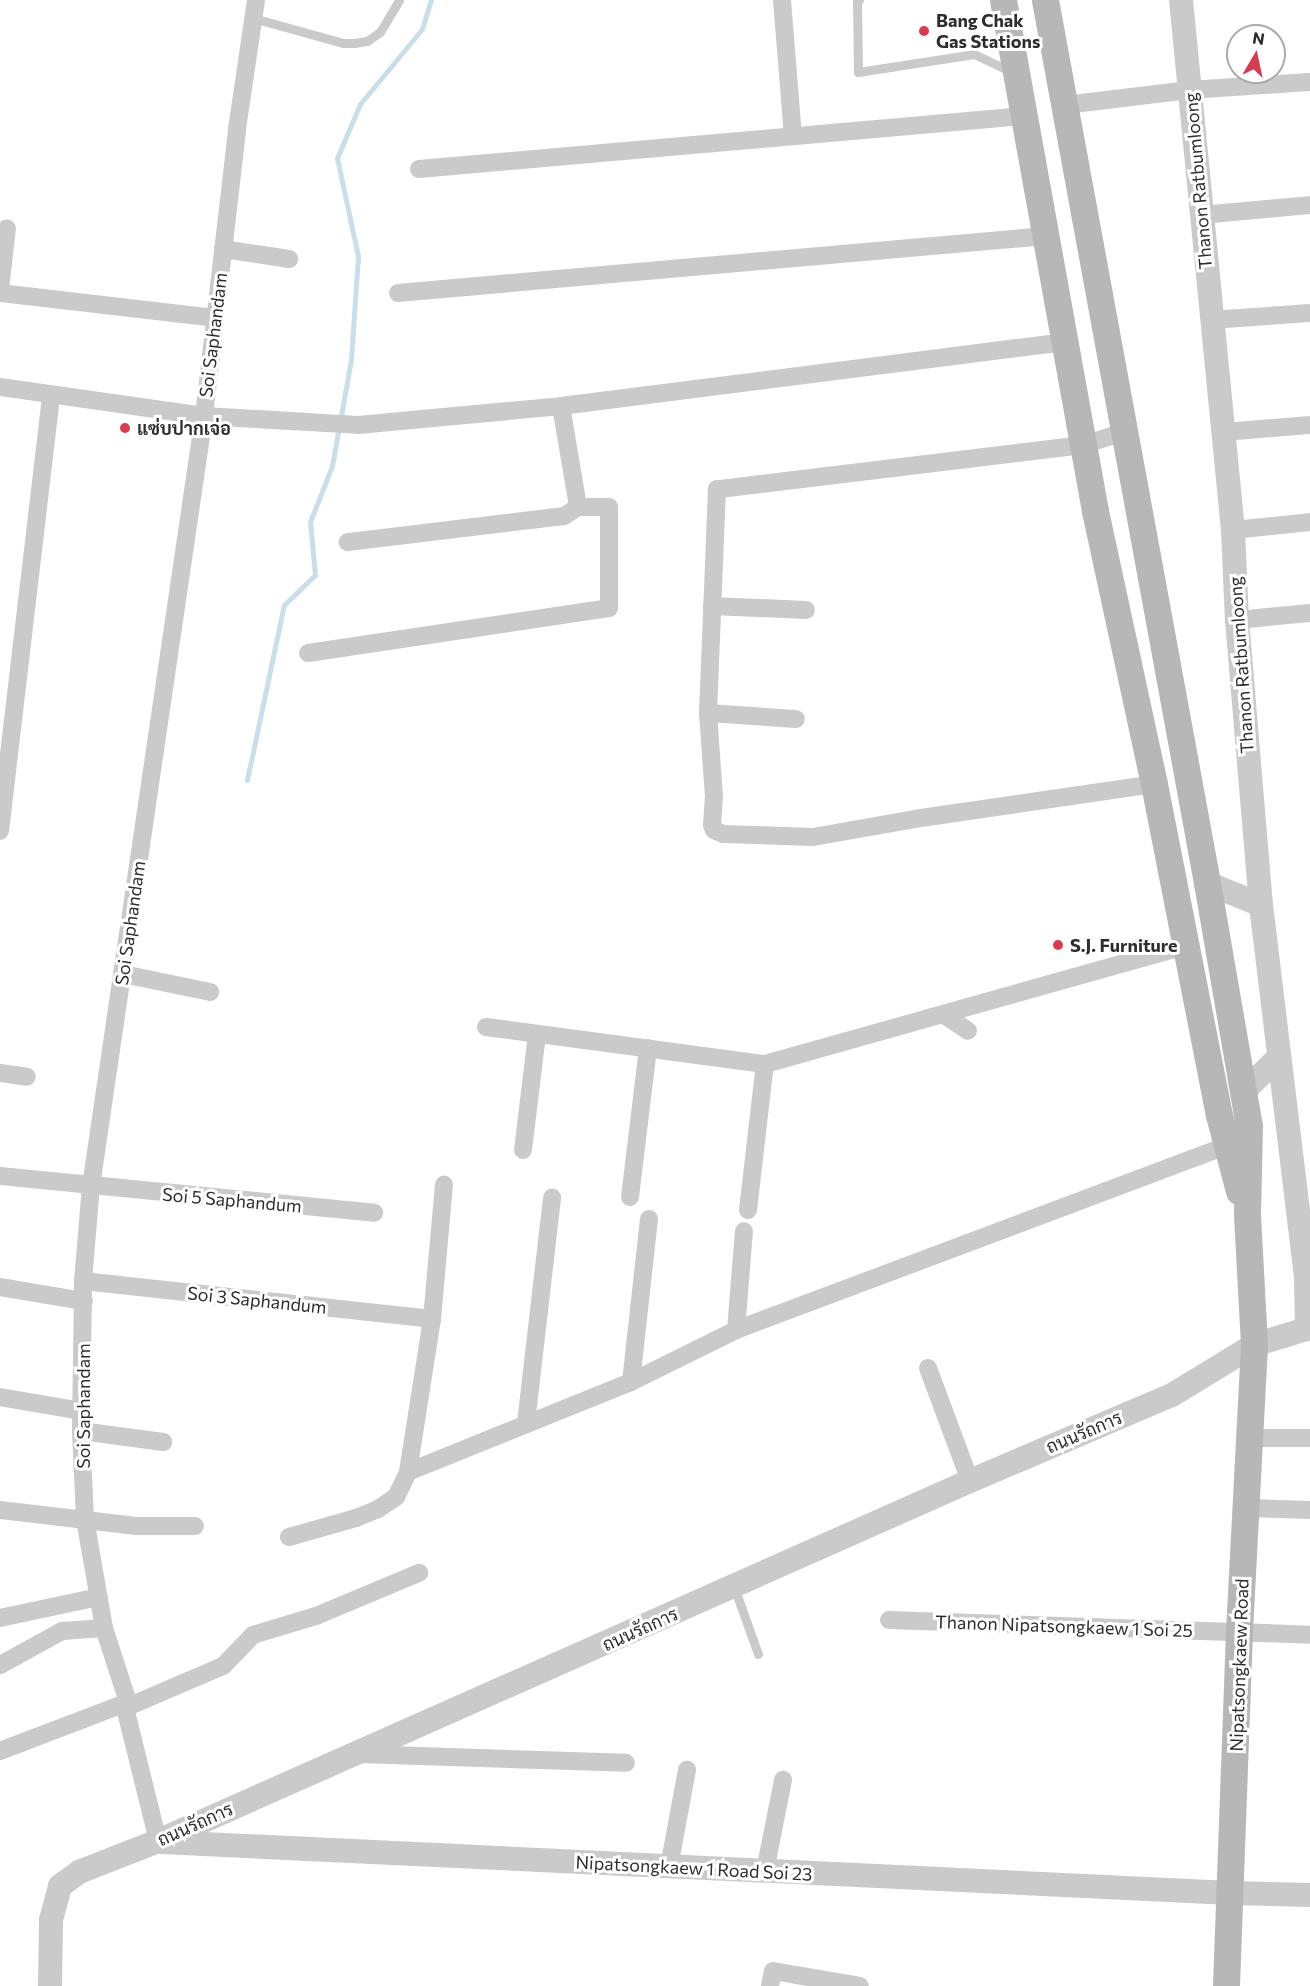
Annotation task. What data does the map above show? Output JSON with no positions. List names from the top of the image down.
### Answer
{
  "streets": {
    "main road": ["Nipatsongkaew Road"],
    "street": [
      "Thanon Ratbumloong",
      "Soi Saphandam",
      "Soi 5 Saphandum",
      "Soi 3 Saphandum",
      "ถนนรัถการ",
      "Thanon Nipatsongkaew 1 Soi 25",
      "Nipatsongkaew 1 Road Soi 23"
    ]
  },
  "crossings": [
    ["Thanon Ratbumloong", "ถนนรัถการ"],
    ["Soi Saphandam", "Soi 5 Saphandum"],
    ["Soi Saphandam", "Soi 3 Saphandum"],
    ["Soi Saphandam", "ถนนรัถการ"],
    ["Soi Saphandam", "Nipatsongkaew 1 Road Soi 23"],
    ["ถนนรัถการ", "Nipatsongkaew Road"],
    ["ถนนรัถการ", "Nipatsongkaew 1 Road Soi 23"],
    ["Thanon Nipatsongkaew 1 Soi 25", "Nipatsongkaew Road"],
    ["Nipatsongkaew Road", "Nipatsongkaew 1 Road Soi 23"]
  ],
  "places": ["Bang Chak Gas Stations", "แซ่บปากเจ่อ", "S.J. Furniture"],
  "north": "top"
}
